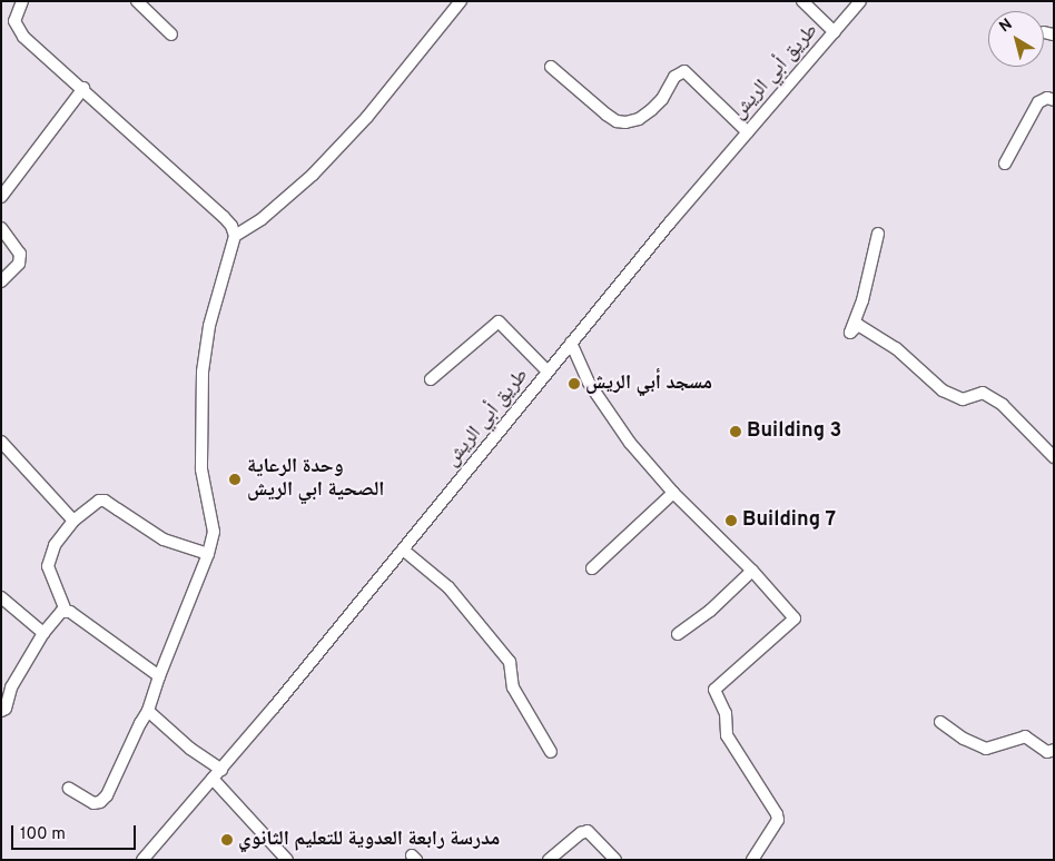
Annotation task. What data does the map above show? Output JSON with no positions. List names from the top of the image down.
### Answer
{
  "streets": {
    "street": ["طريق أبي الريش"]
  },
  "places": [
    "مسجد أبي الريش",
    "Building 3",
    "وحدة الرعاية الصحية ابي الريش",
    "Building 7",
    "مدرسة رابعة العدوية للتعليم الثانوي"
  ],
  "scale_bar": "100 m",
  "north": "top left"
}
